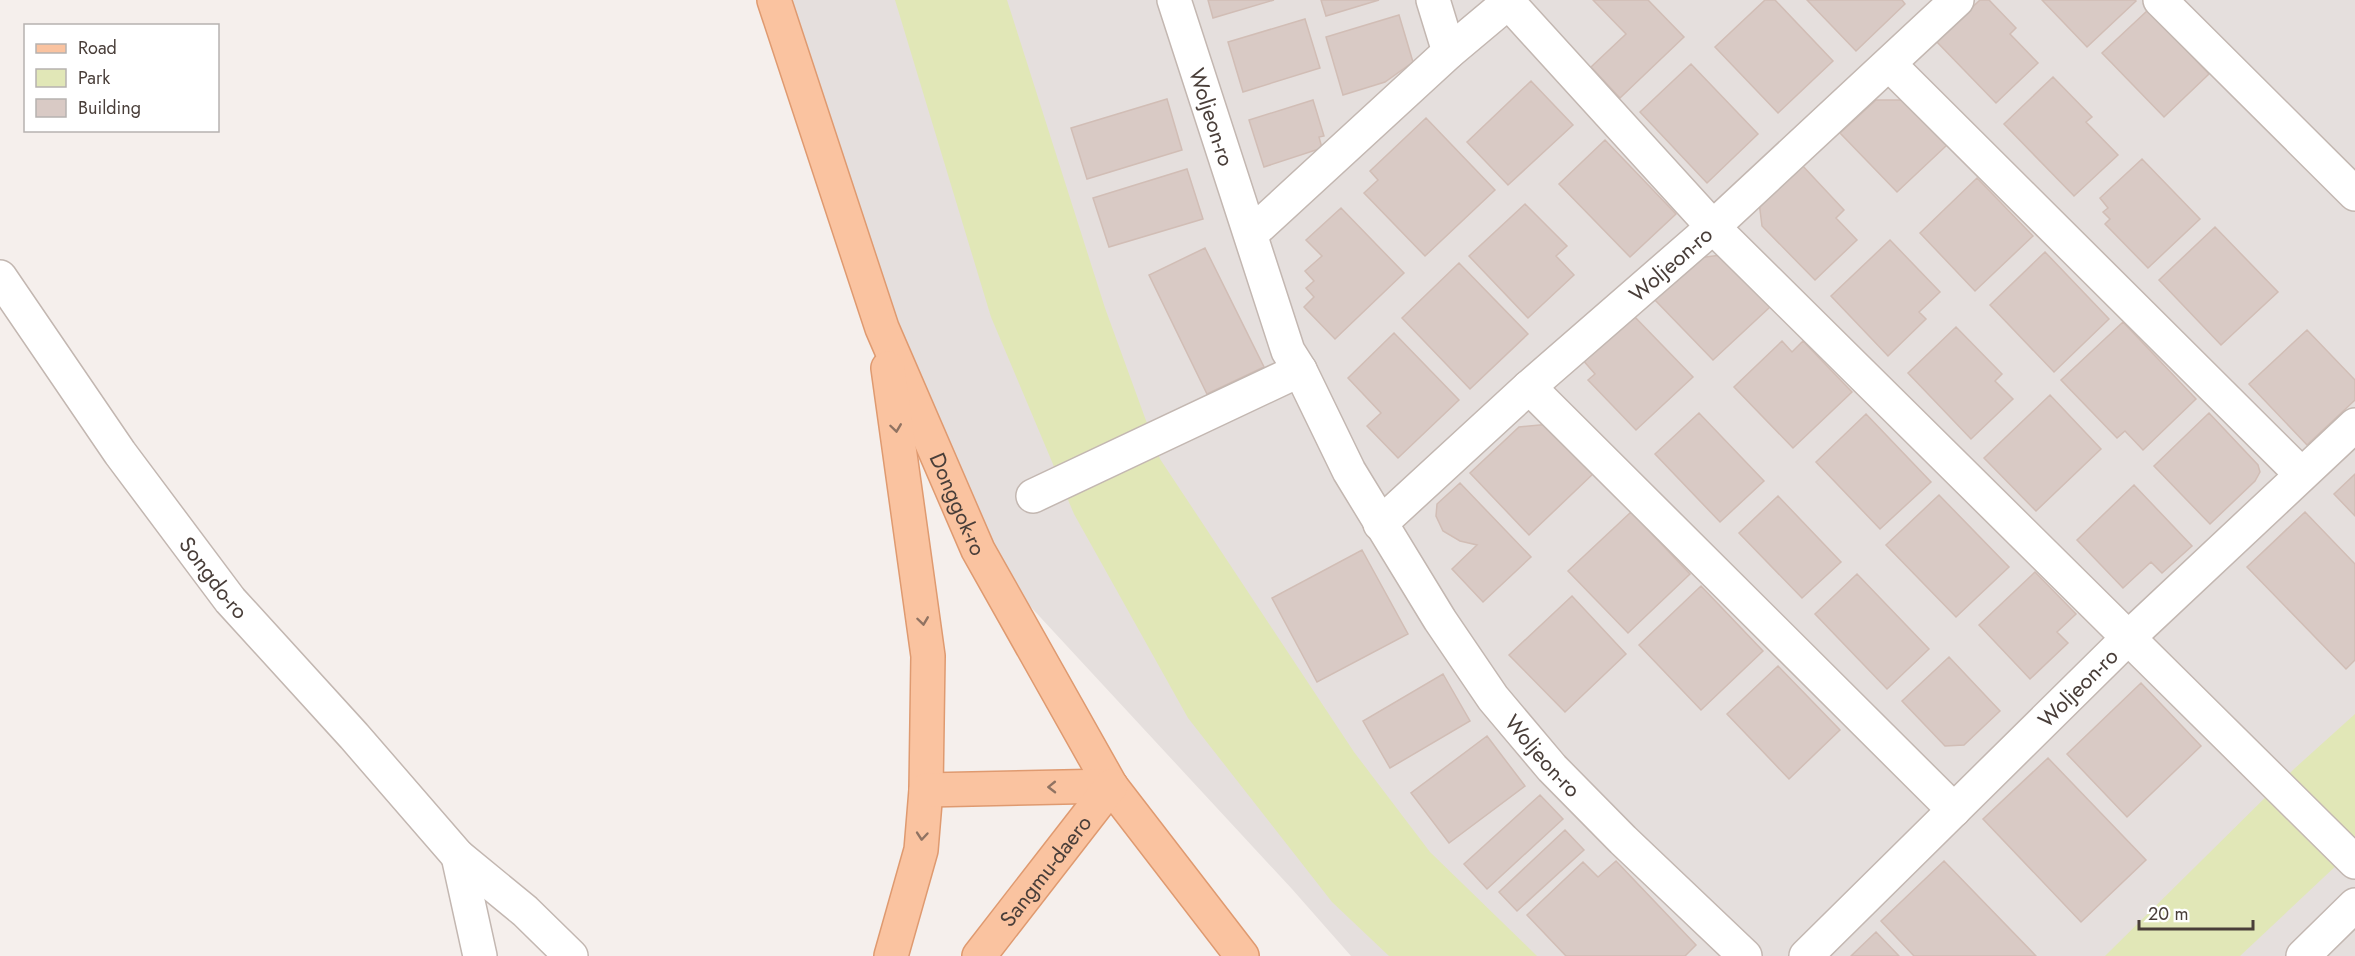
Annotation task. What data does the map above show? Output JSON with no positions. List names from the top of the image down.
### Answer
{
  "streets": {
    "main road": ["Donggok-ro", "Sangmu-daero"],
    "street": ["Woljeon-ro", "Songdo-ro"]
  },
  "crossings": [
    ["Donggok-ro", "Sangmu-daero"]
  ],
  "legend": ["Road", "Park", "Building"],
  "scale_bar": "20 m"
}
